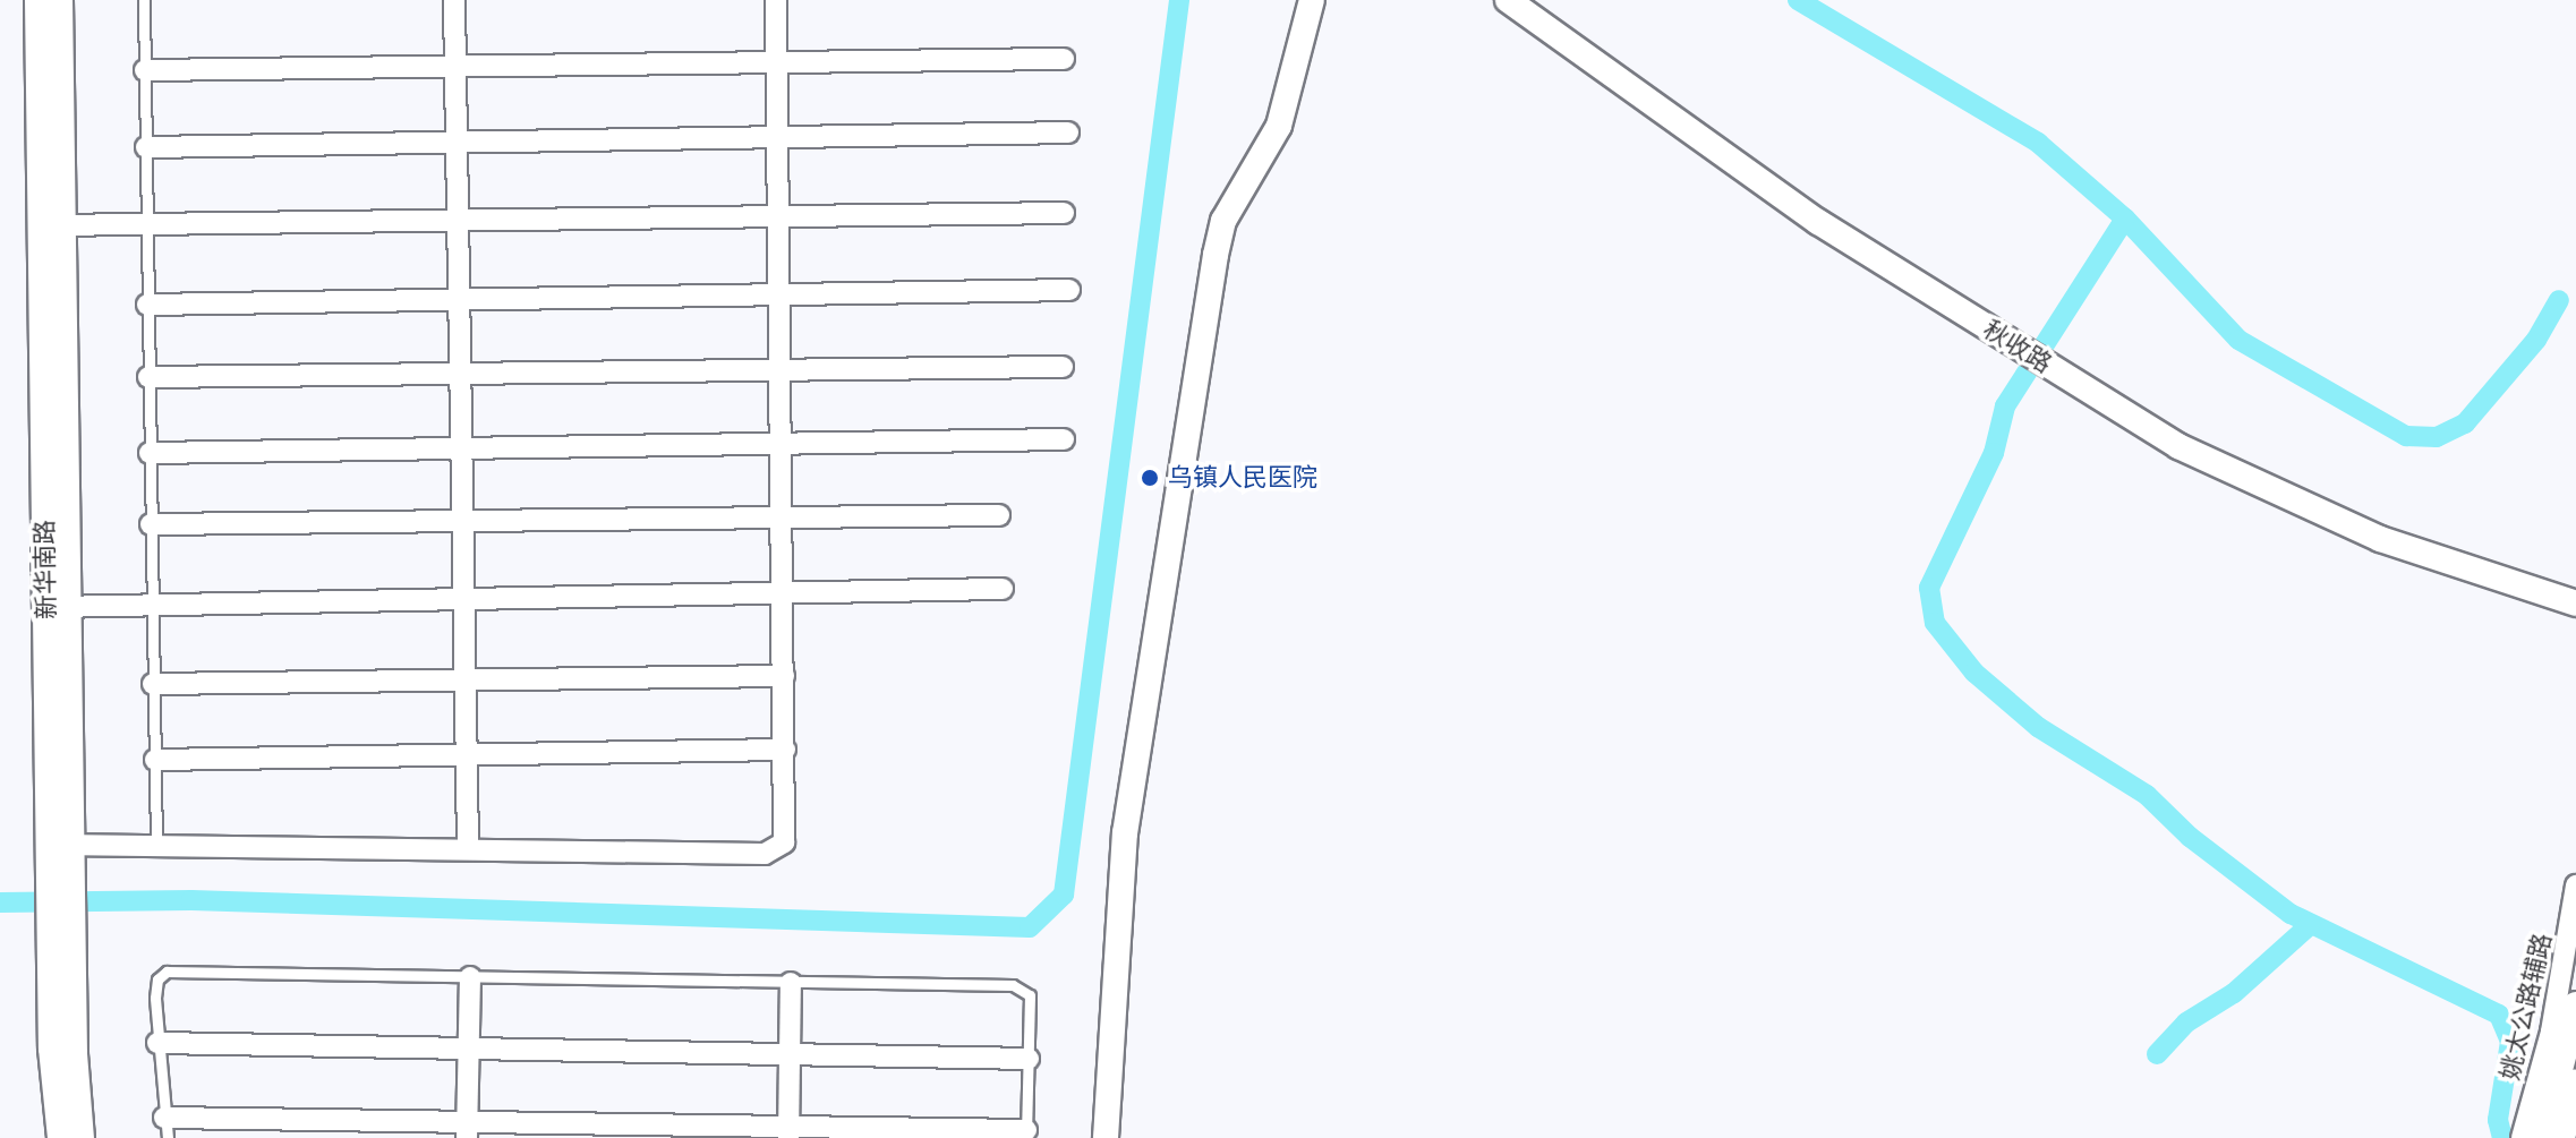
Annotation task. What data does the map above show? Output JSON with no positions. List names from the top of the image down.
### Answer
{
  "streets": {
    "street": ["秋收路", "新华南路", "姚太公路辅路"]
  },
  "places": ["乌镇人民医院"]
}
